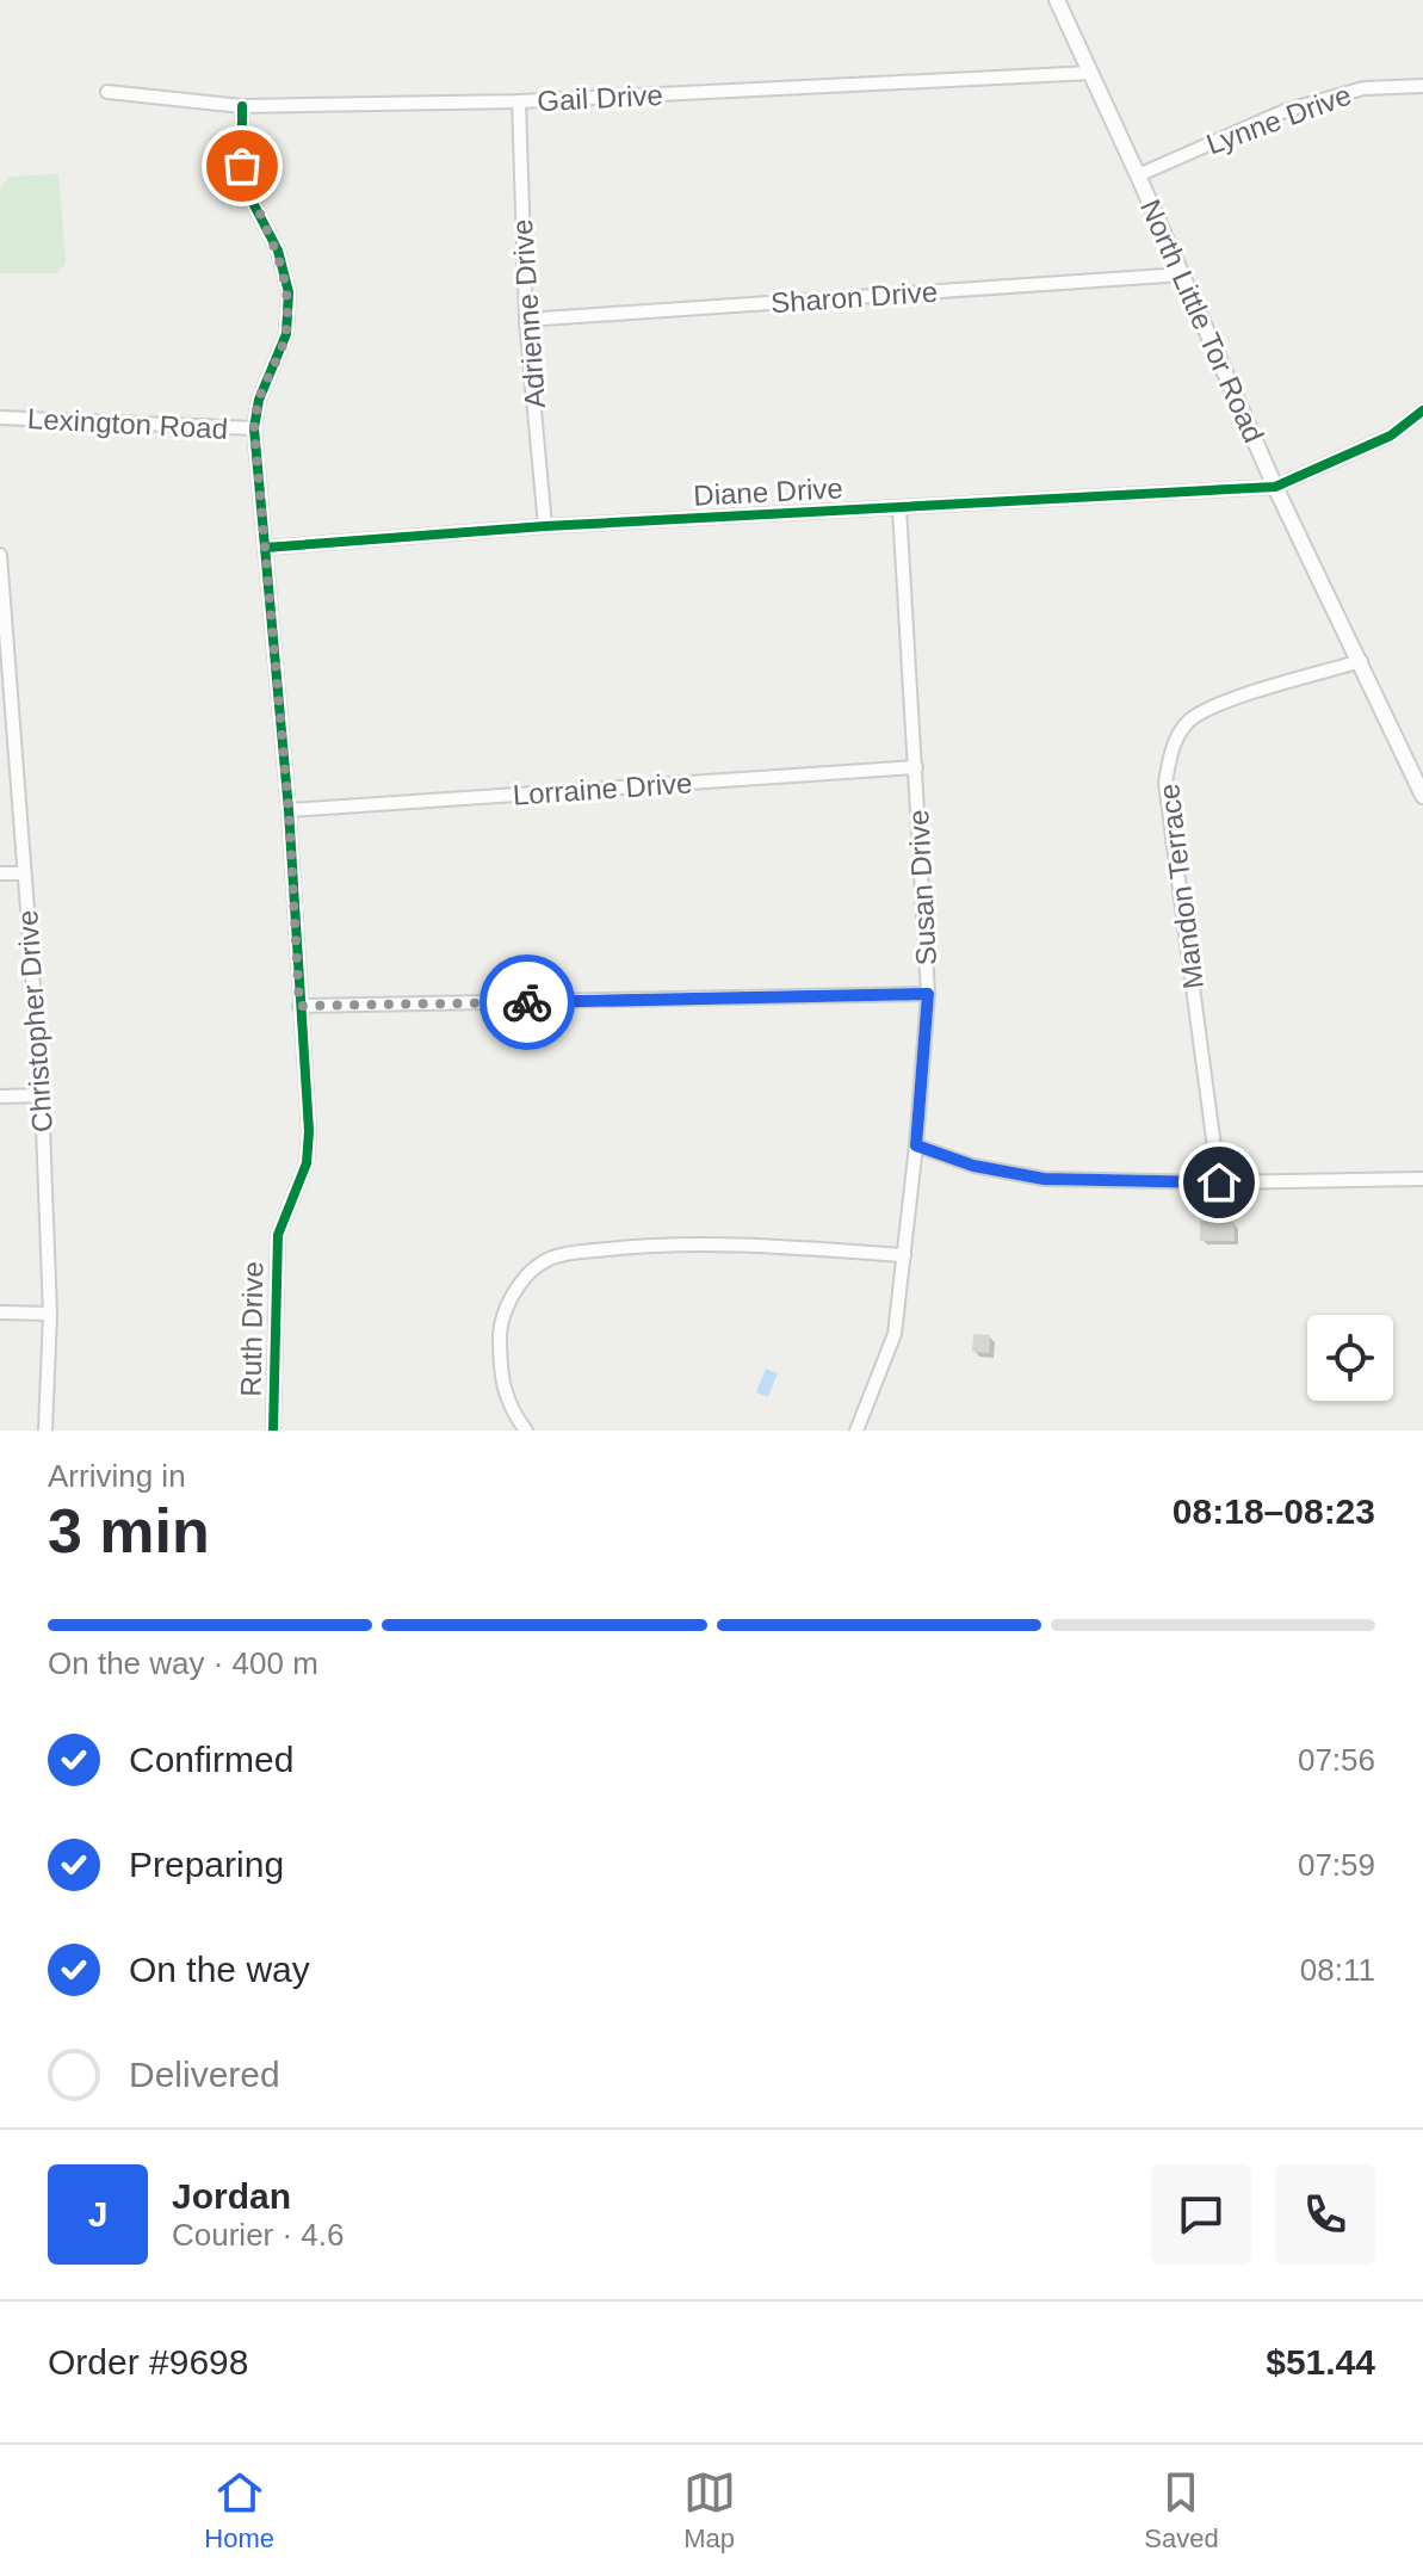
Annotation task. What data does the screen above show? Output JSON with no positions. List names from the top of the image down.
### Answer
{
  "streets": {
    "street": [
      "Gail Drive",
      "Lynne Drive",
      "Sharon Drive",
      "Adrienne Drive",
      "North Little Tor Road",
      "Lexington Road",
      "Diane Drive",
      "Lorraine Drive",
      "Mandon Terrace",
      "Susan Drive",
      "Christopher Drive",
      "Ruth Drive"
    ]
  },
  "crossings": [
    ["Gail Drive", "Adrienne Drive"],
    ["Gail Drive", "North Little Tor Road"],
    ["Gail Drive", "Ruth Drive"],
    ["Lynne Drive", "North Little Tor Road"],
    ["Sharon Drive", "Adrienne Drive"],
    ["Sharon Drive", "North Little Tor Road"],
    ["Adrienne Drive", "Diane Drive"],
    ["North Little Tor Road", "Diane Drive"],
    ["North Little Tor Road", "Mandon Terrace"],
    ["Lexington Road", "Ruth Drive"],
    ["Diane Drive", "Susan Drive"],
    ["Diane Drive", "Ruth Drive"],
    ["Lorraine Drive", "Susan Drive"],
    ["Lorraine Drive", "Ruth Drive"]
  ],
  "page": {
    "heading": ["3 min", "Arriving in", "08:18–08:23"],
    "panel": [
      "Jordan",
      "Courier · 4.6",
      "Order #9698",
      "$51.44"
    ],
    "bar": "On the way · 400 m",
    "list": [
      ["Confirmed", "07:56"],
      ["Preparing", "07:59"],
      ["On the way", "08:11"],
      "Delivered"
    ],
    "round": "J",
    "tabs": ["Home", "Map", "Saved"]
  }
}
